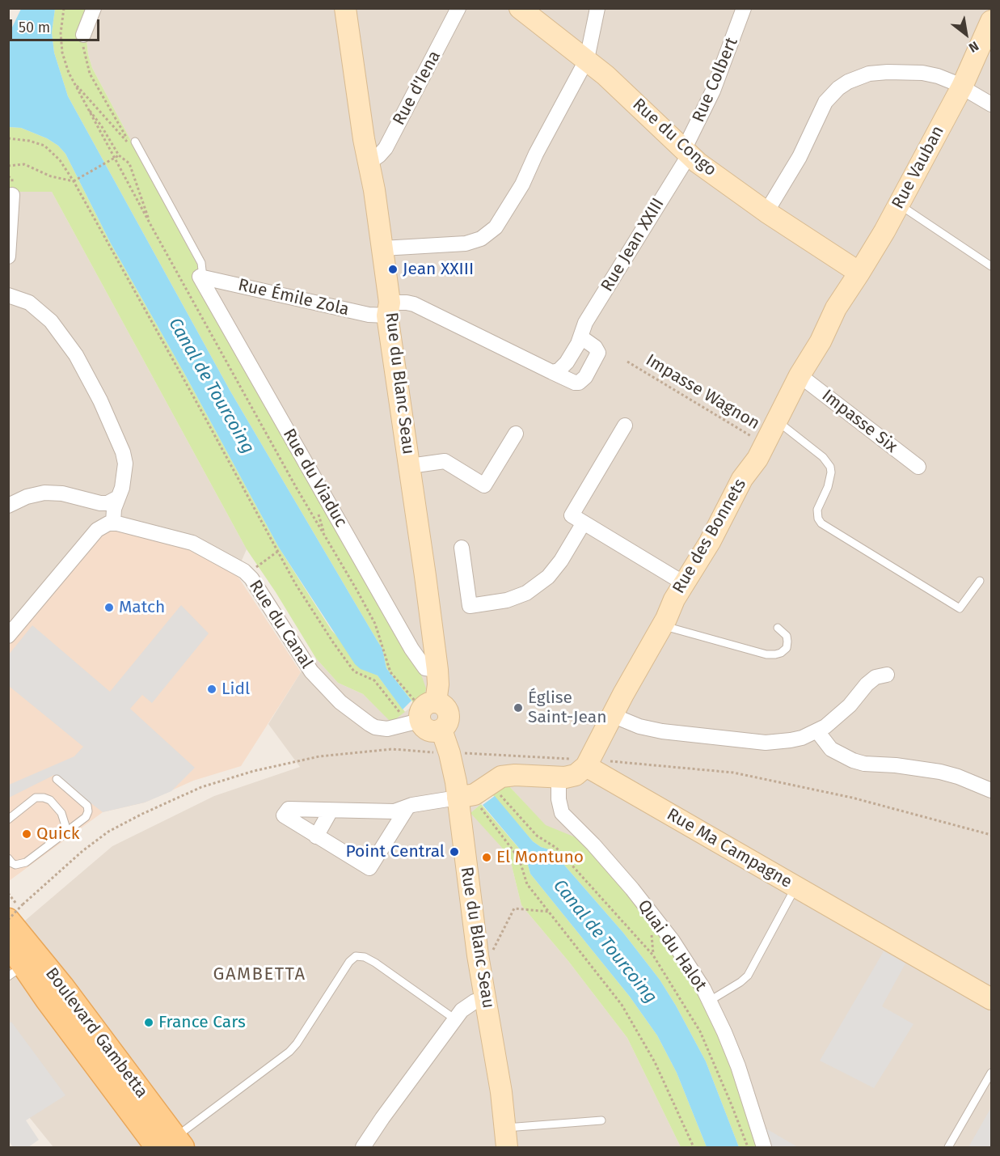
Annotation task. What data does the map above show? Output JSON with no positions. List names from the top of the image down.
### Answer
{
  "streets": {
    "main road": ["Boulevard Gambetta"],
    "street": [
      "Rue Colbert",
      "Rue d'Iena",
      "Rue du Congo",
      "Rue Vauban",
      "Rue Jean XXIII",
      "Rue Émile Zola",
      "Rue du Blanc Seau",
      "Impasse Six",
      "Rue du Viaduc",
      "Rue des Bonnets",
      "Rue du Canal",
      "Rue Ma Campagne",
      "Quai du Halot"
    ],
    "path": ["Impasse Wagnon"]
  },
  "crossings": [
    ["Rue Colbert", "Rue du Congo"],
    ["Rue Colbert", "Rue Jean XXIII"],
    ["Rue d'Iena", "Rue du Blanc Seau"],
    ["Rue du Congo", "Rue Vauban"],
    ["Rue du Congo", "Rue Jean XXIII"],
    ["Rue Vauban", "Rue des Bonnets"],
    ["Rue Émile Zola", "Rue du Blanc Seau"],
    ["Rue Émile Zola", "Rue du Viaduc"],
    ["Rue du Blanc Seau", "Rue du Viaduc"],
    ["Rue du Blanc Seau", "Rue du Canal"],
    ["Impasse Wagnon", "Rue des Bonnets"],
    ["Impasse Six", "Rue des Bonnets"],
    ["Rue des Bonnets", "Rue Ma Campagne"]
  ],
  "districts": ["GAMBETTA"],
  "water": ["Canal de Tourcoing"],
  "places": [
    "Jean XXIII",
    "Match",
    "Lidl",
    "Église Saint-Jean",
    "Quick",
    "Point Central",
    "El Montuno",
    "France Cars"
  ],
  "scale_bar": "50 m",
  "north": "bottom right"
}
